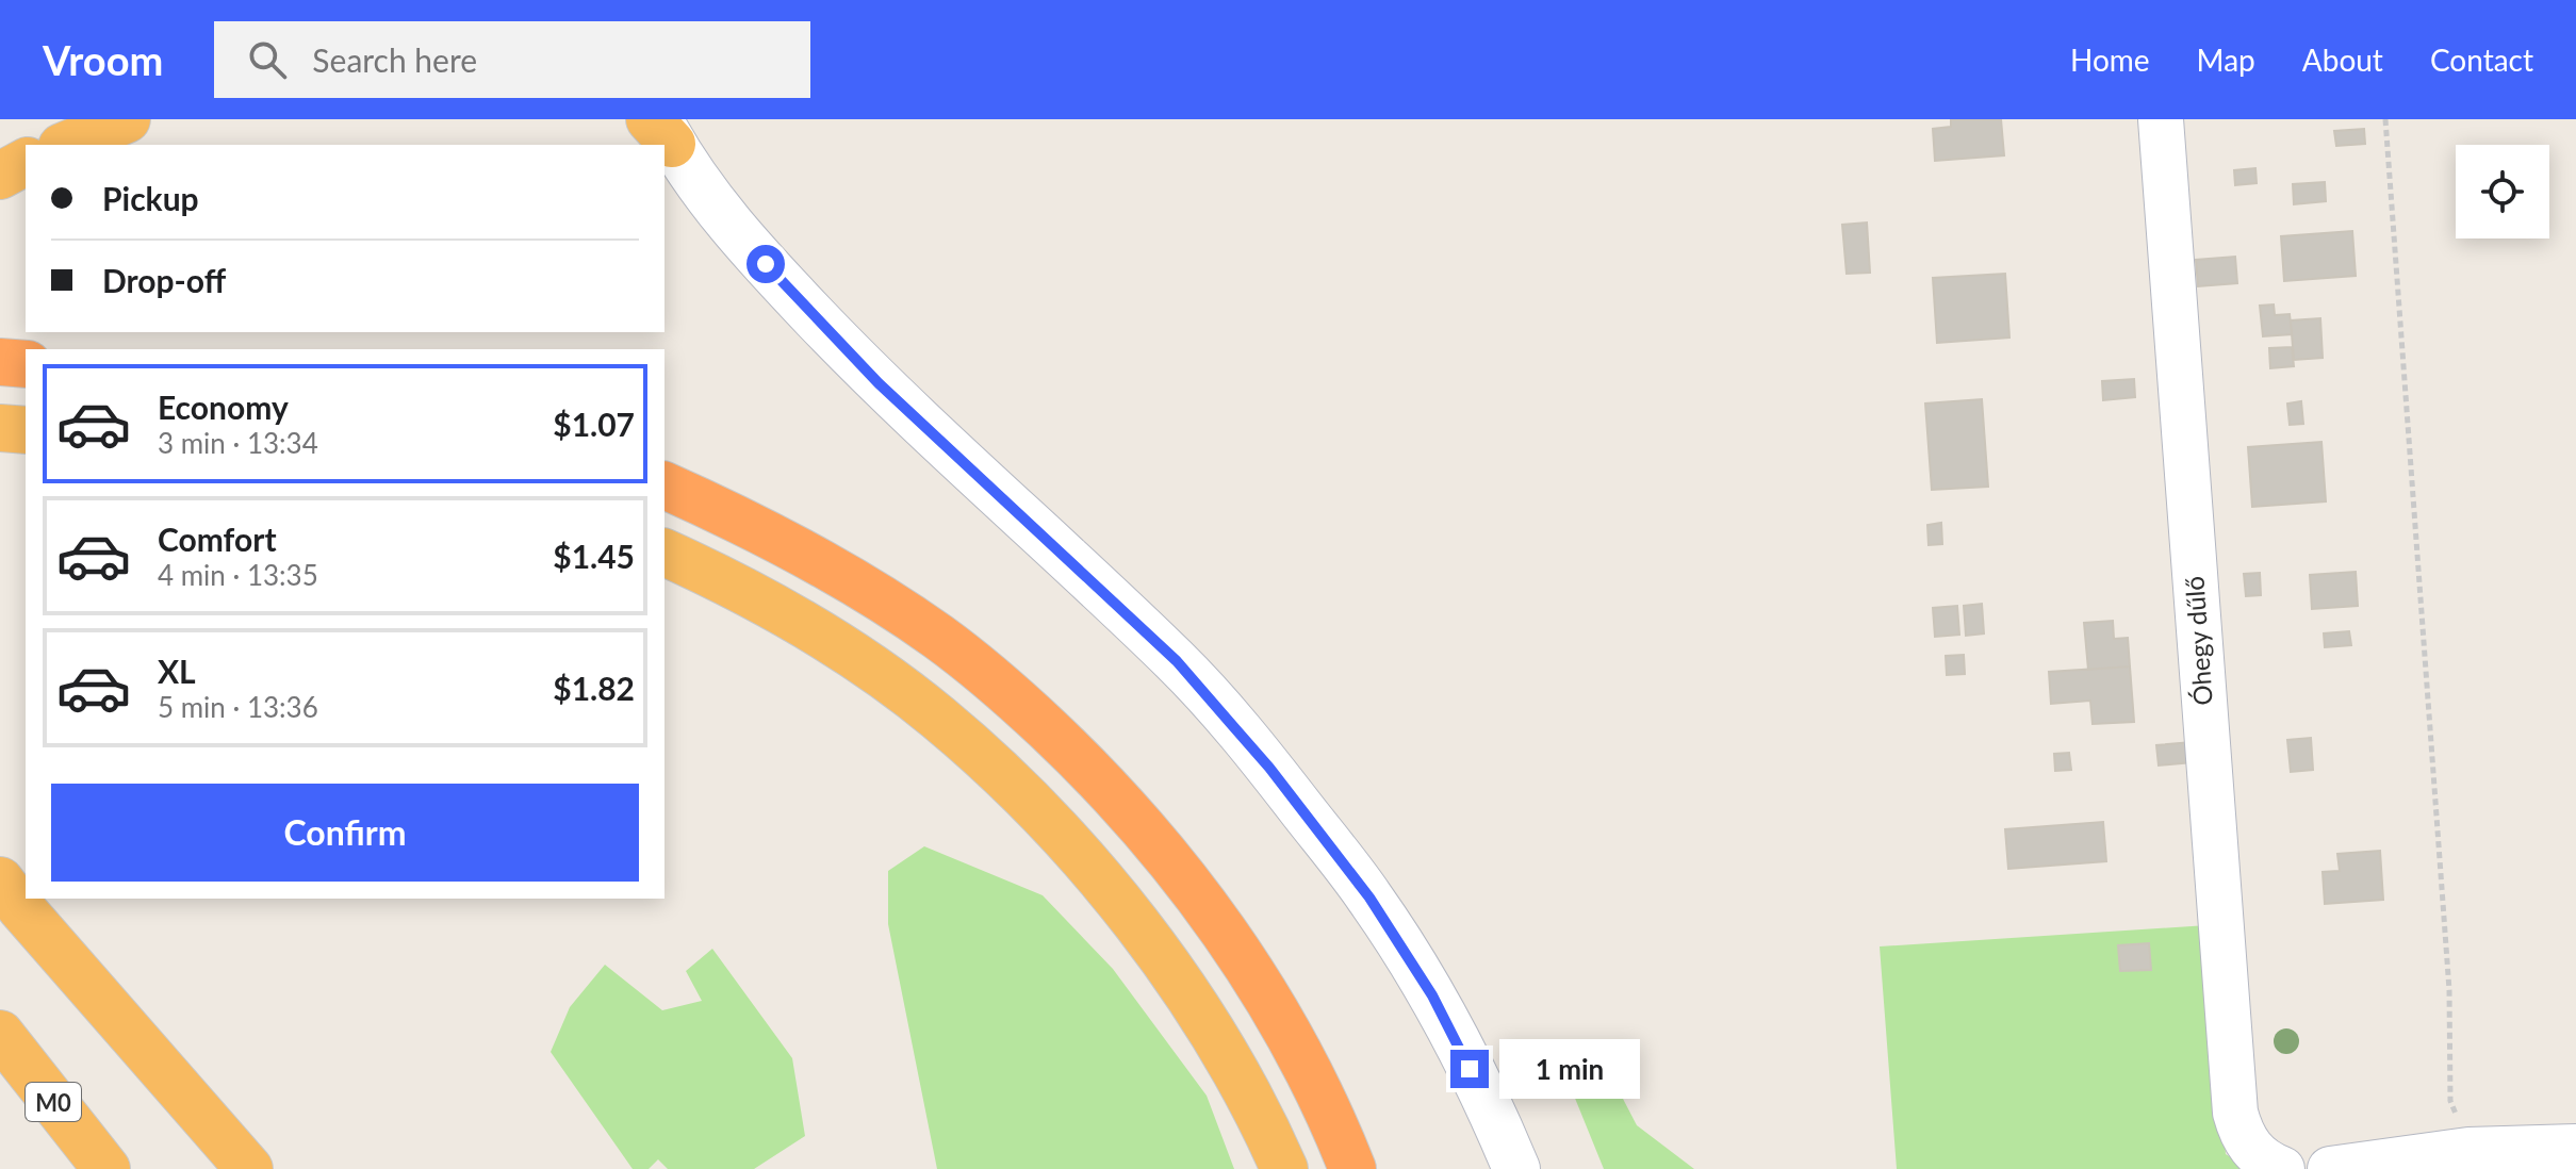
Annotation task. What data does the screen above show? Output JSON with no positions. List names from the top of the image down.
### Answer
{
  "streets": {
    "highway": ["M0"],
    "street": ["Óhegy dűlő"]
  },
  "page": {
    "header": "Vroom",
    "search": "Search here",
    "nav": [
      "Home",
      "Map",
      "About",
      "Contact"
    ],
    "banner": ["Pickup", "Drop-off"],
    "list": [
      {
        "name": "Economy",
        "note": "3 min · 13:34",
        "value": "$1.07"
      },
      {
        "name": "Comfort",
        "note": "4 min · 13:35",
        "value": "$1.45"
      },
      {
        "name": "XL",
        "note": "5 min · 13:36",
        "value": "$1.82"
      }
    ],
    "buttons": "Confirm",
    "bubble": "1 min"
  }
}
